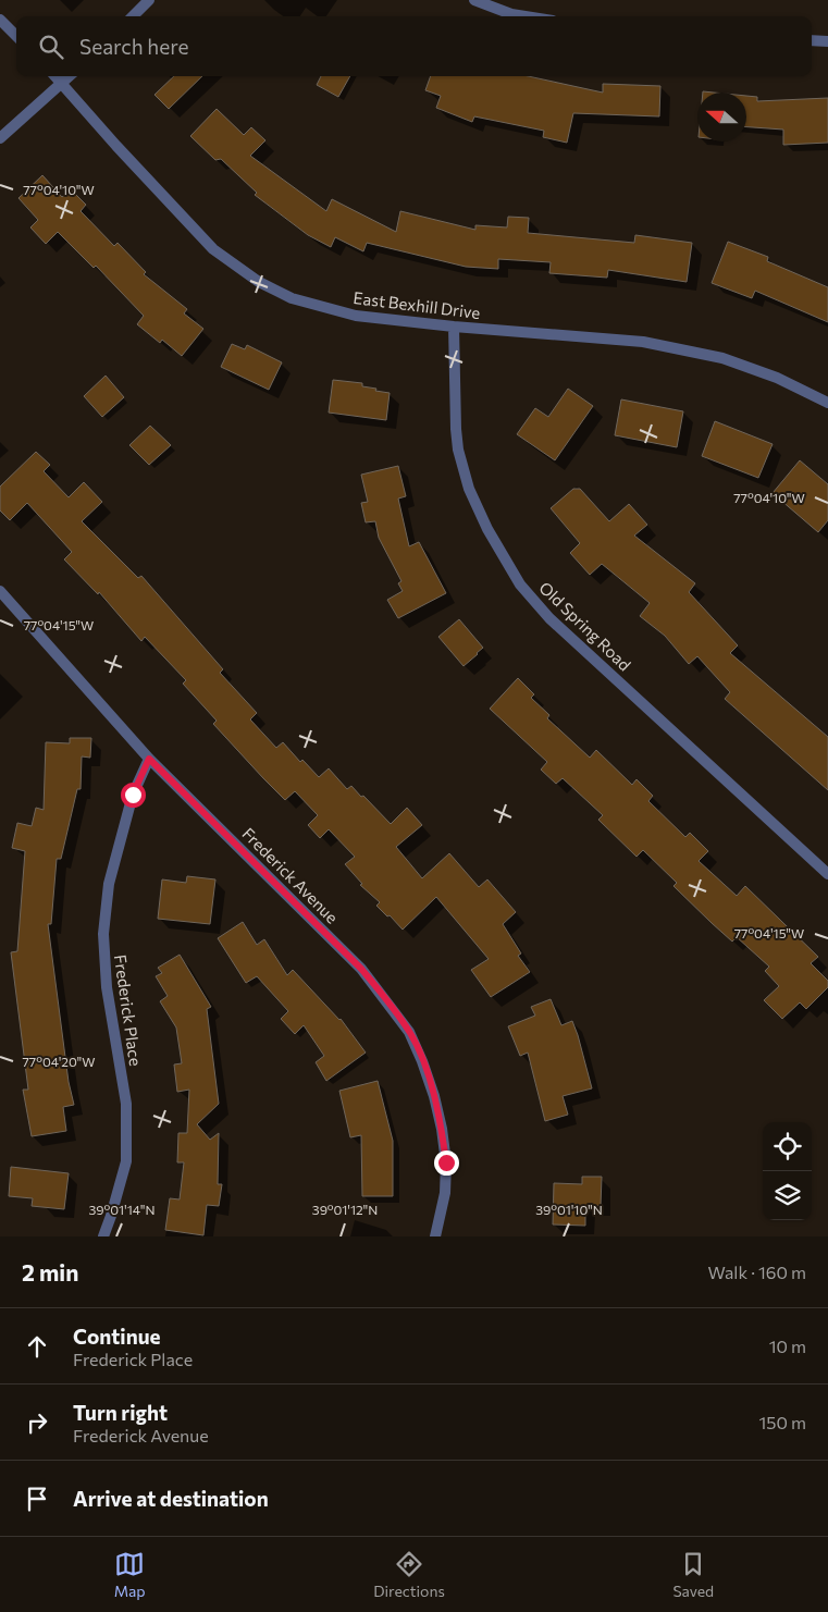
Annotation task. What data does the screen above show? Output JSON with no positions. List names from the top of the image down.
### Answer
{
  "streets": {
    "street": [
      "East Bexhill Drive",
      "Old Spring Road",
      "Frederick Avenue",
      "Frederick Place"
    ]
  },
  "crossings": [
    ["East Bexhill Drive", "Old Spring Road"],
    ["Frederick Avenue", "Frederick Place"]
  ],
  "north": "left",
  "page": {
    "search": "Search here",
    "heading": ["2 min", "Walk · 160 m"],
    "list": [
      ["Continue", "Frederick Place", "10 m"],
      ["Turn right", "Frederick Avenue", "150 m"],
      "Arrive at destination"
    ],
    "nav": ["Map", "Directions", "Saved"]
  },
  "coordinates": [
    "77°04'10\"W",
    "77°04'15\"W",
    "77°04'20\"W",
    "39°01'14\"N",
    "39°01'12\"N",
    "39°01'10\"N"
  ]
}
